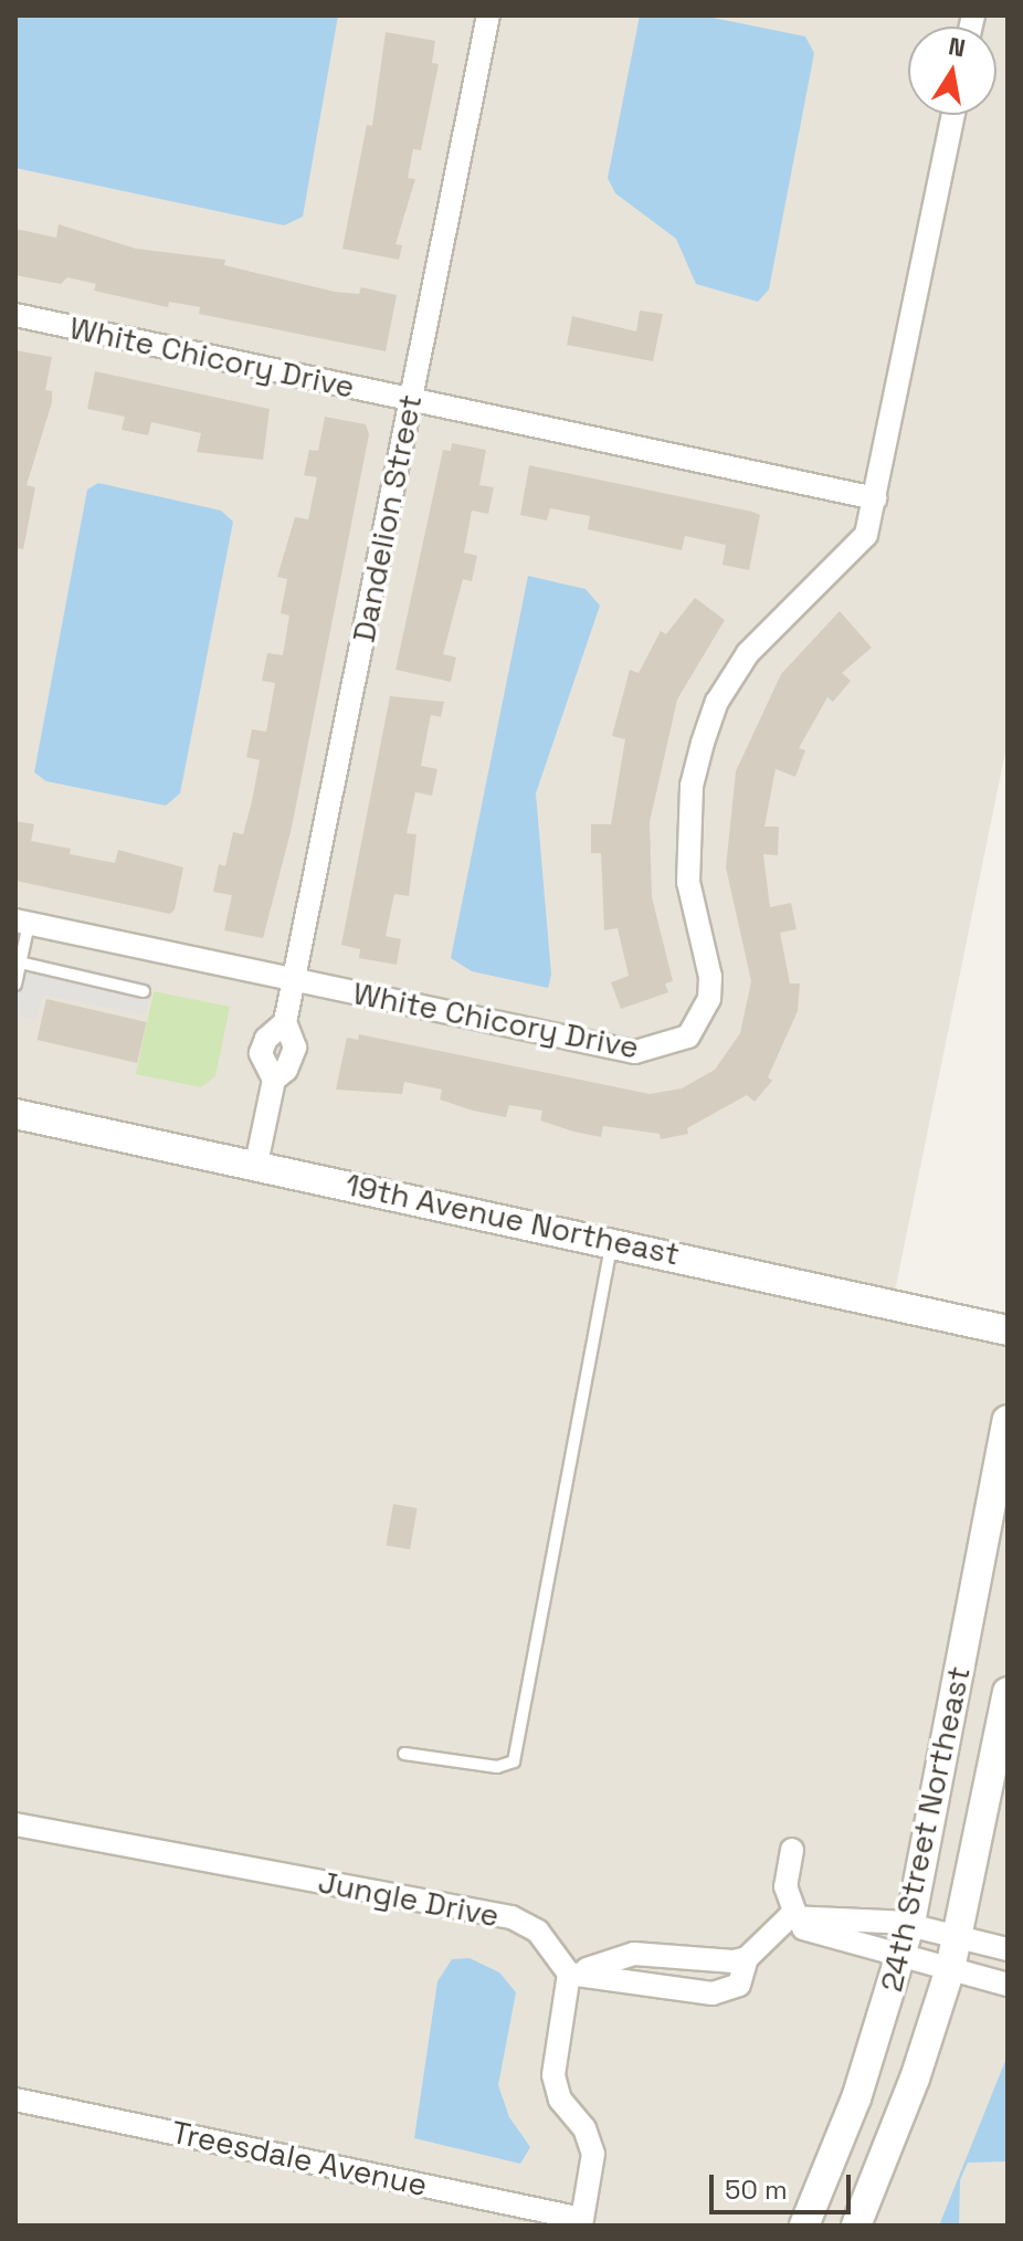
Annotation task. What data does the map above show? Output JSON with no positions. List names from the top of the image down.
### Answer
{
  "streets": {
    "street": [
      "White Chicory Drive",
      "Dandelion Street",
      "19th Avenue Northeast",
      "24th Street Northeast",
      "Jungle Drive",
      "Treesdale Avenue"
    ]
  },
  "crossings": [
    ["White Chicory Drive", "Dandelion Street"],
    ["Dandelion Street", "19th Avenue Northeast"]
  ],
  "scale_bar": "50 m",
  "north": "top"
}
